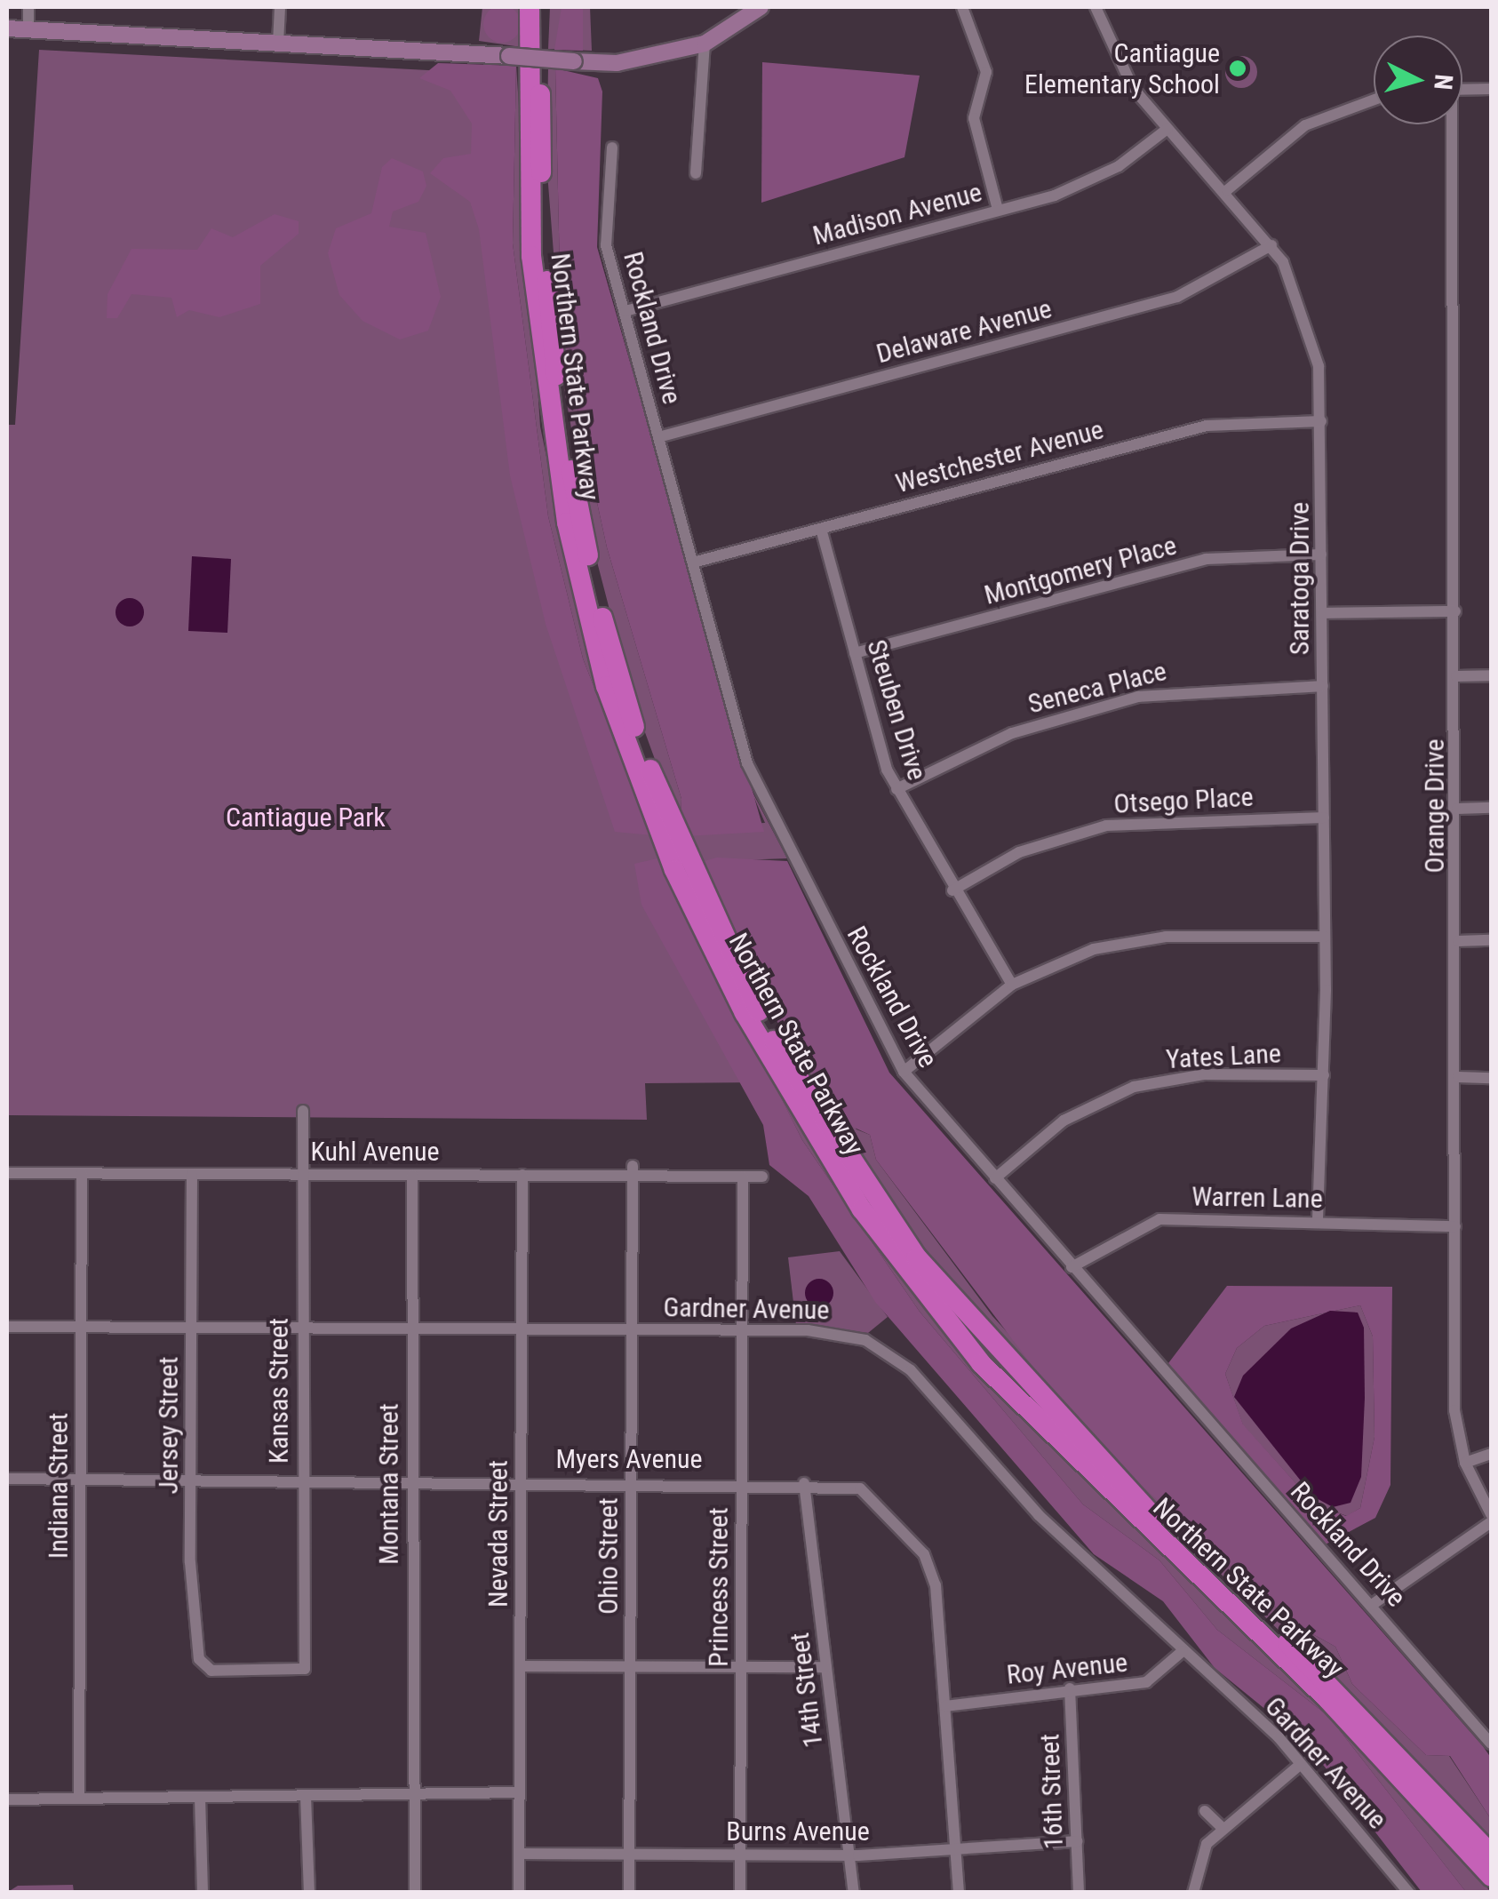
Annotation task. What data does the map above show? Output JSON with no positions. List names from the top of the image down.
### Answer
{
  "streets": {
    "highway": ["Northern State Parkway"],
    "street": [
      "Madison Avenue",
      "Rockland Drive",
      "Delaware Avenue",
      "Westchester Avenue",
      "Montgomery Place",
      "Saratoga Drive",
      "Seneca Place",
      "Steuben Drive",
      "Otsego Place",
      "Orange Drive",
      "Yates Lane",
      "Kuhl Avenue",
      "Warren Lane",
      "Gardner Avenue",
      "Kansas Street",
      "Jersey Street",
      "Myers Avenue",
      "Montana Street",
      "Indiana Street",
      "Nevada Street",
      "Ohio Street",
      "Princess Street",
      "Roy Avenue",
      "14th Street",
      "16th Street",
      "Burns Avenue"
    ]
  },
  "crossings": [
    ["Madison Avenue", "Rockland Drive"],
    ["Madison Avenue", "Saratoga Drive"],
    ["Rockland Drive", "Delaware Avenue"],
    ["Rockland Drive", "Westchester Avenue"],
    ["Rockland Drive", "Yates Lane"],
    ["Rockland Drive", "Warren Lane"],
    ["Delaware Avenue", "Saratoga Drive"],
    ["Westchester Avenue", "Saratoga Drive"],
    ["Westchester Avenue", "Steuben Drive"],
    ["Montgomery Place", "Saratoga Drive"],
    ["Montgomery Place", "Steuben Drive"],
    ["Saratoga Drive", "Seneca Place"],
    ["Saratoga Drive", "Otsego Place"],
    ["Saratoga Drive", "Yates Lane"],
    ["Saratoga Drive", "Warren Lane"],
    ["Seneca Place", "Steuben Drive"],
    ["Steuben Drive", "Otsego Place"],
    ["Orange Drive", "Warren Lane"],
    ["Kuhl Avenue", "Kansas Street"],
    ["Kuhl Avenue", "Jersey Street"],
    ["Kuhl Avenue", "Montana Street"],
    ["Kuhl Avenue", "Indiana Street"],
    ["Kuhl Avenue", "Nevada Street"],
    ["Kuhl Avenue", "Ohio Street"],
    ["Kuhl Avenue", "Princess Street"],
    ["Gardner Avenue", "Kansas Street"],
    ["Gardner Avenue", "Jersey Street"],
    ["Gardner Avenue", "Montana Street"],
    ["Gardner Avenue", "Indiana Street"],
    ["Gardner Avenue", "Nevada Street"],
    ["Gardner Avenue", "Ohio Street"],
    ["Gardner Avenue", "Princess Street"],
    ["Gardner Avenue", "Roy Avenue"],
    ["Kansas Street", "Jersey Street"],
    ["Kansas Street", "Myers Avenue"],
    ["Jersey Street", "Myers Avenue"],
    ["Myers Avenue", "Montana Street"],
    ["Myers Avenue", "Indiana Street"],
    ["Myers Avenue", "Nevada Street"],
    ["Myers Avenue", "Ohio Street"],
    ["Myers Avenue", "Princess Street"],
    ["Myers Avenue", "Roy Avenue"],
    ["Myers Avenue", "14th Street"],
    ["Myers Avenue", "Burns Avenue"],
    ["Nevada Street", "Burns Avenue"],
    ["Ohio Street", "Burns Avenue"],
    ["Princess Street", "Burns Avenue"],
    ["Roy Avenue", "16th Street"],
    ["14th Street", "Burns Avenue"],
    ["16th Street", "Burns Avenue"]
  ],
  "parks": ["Cantiague Park"],
  "places": ["Cantiague Elementary School"],
  "north": "right"
}
